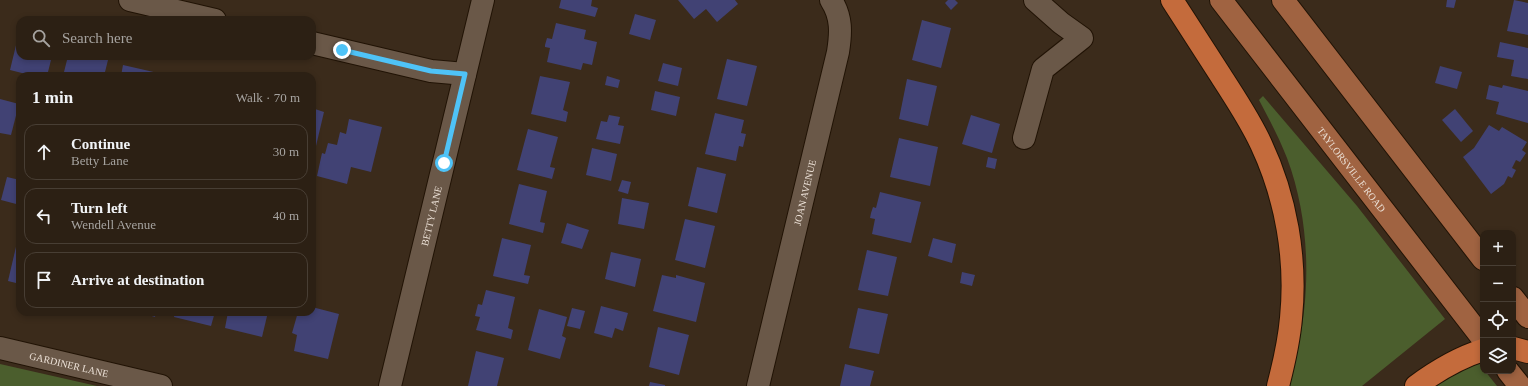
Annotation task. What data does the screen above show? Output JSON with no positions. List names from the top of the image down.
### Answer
{
  "streets": {
    "main road": ["TAYLORSVILLE ROAD"],
    "street": ["JOAN AVENUE", "BETTY LANE", "GARDINER LANE"]
  },
  "page": {
    "search": "Search here",
    "heading": ["1 min", "Walk · 70 m"],
    "list": [
      ["Continue", "Betty Lane", "30 m"],
      ["Turn left", "Wendell Avenue", "40 m"],
      "Arrive at destination"
    ],
    "map_buttons": ["+", "−"]
  }
}
